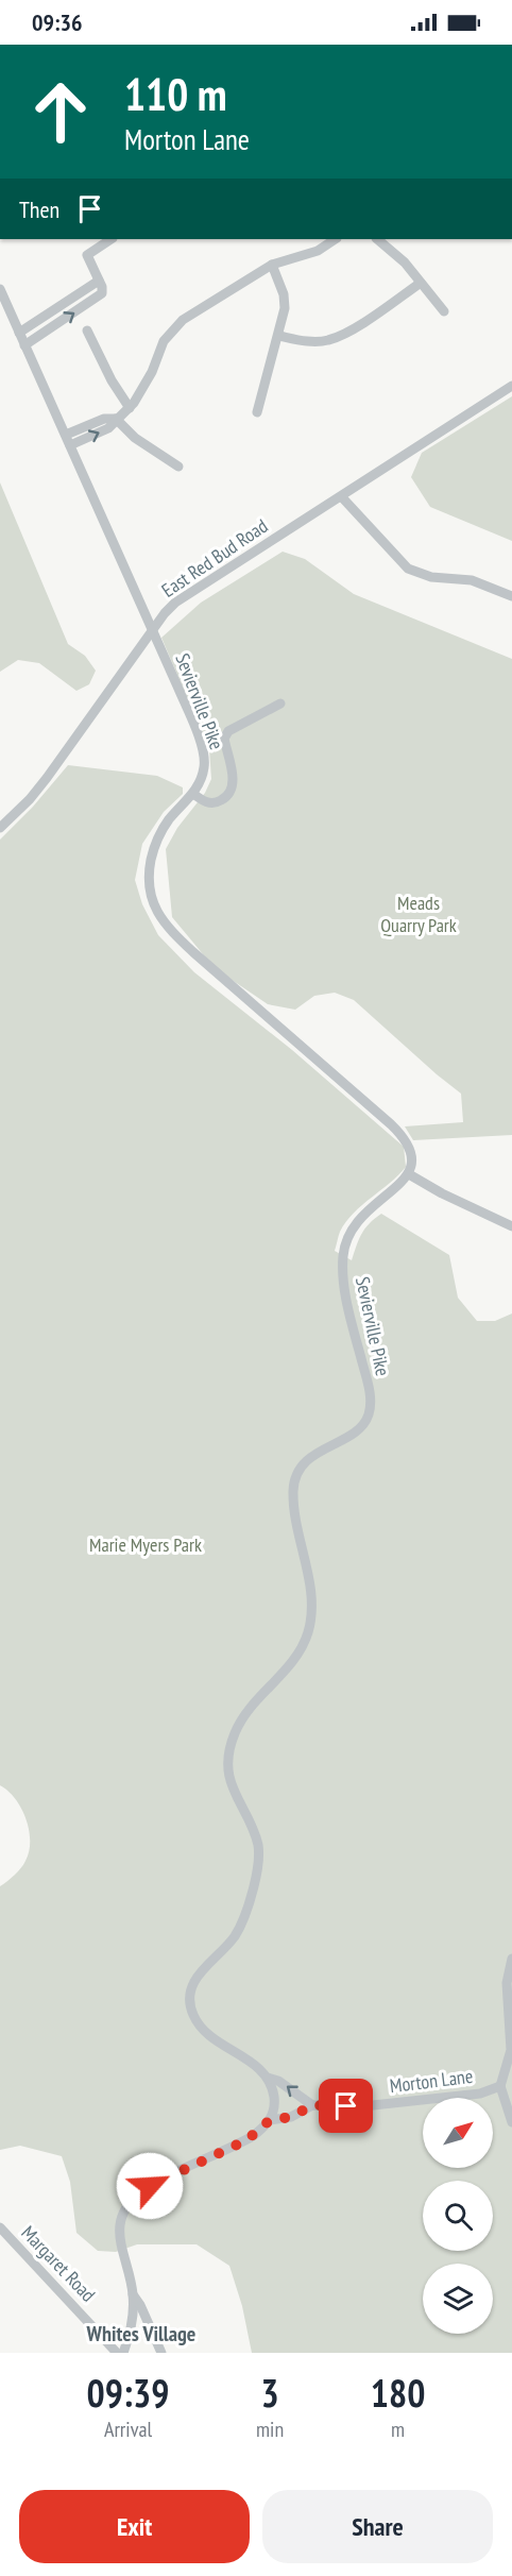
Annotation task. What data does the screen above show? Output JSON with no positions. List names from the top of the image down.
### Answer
{
  "streets": {
    "street": [
      "East Red Bud Road",
      "Sevierville Pike",
      "Morton Lane",
      "Margaret Road"
    ]
  },
  "crossings": [
    ["East Red Bud Road", "Sevierville Pike"]
  ],
  "districts": ["Whites Village"],
  "parks": ["Meads Quarry Park", "Marie Myers Park"],
  "north": "top right",
  "page": {
    "status": "09:36",
    "turn": ["110 m", "Morton Lane"],
    "then": "Then",
    "eta": [
      "09:39",
      "Arrival",
      "3",
      "min",
      "180",
      "m"
    ],
    "buttons": ["Exit", "Share"]
  }
}
